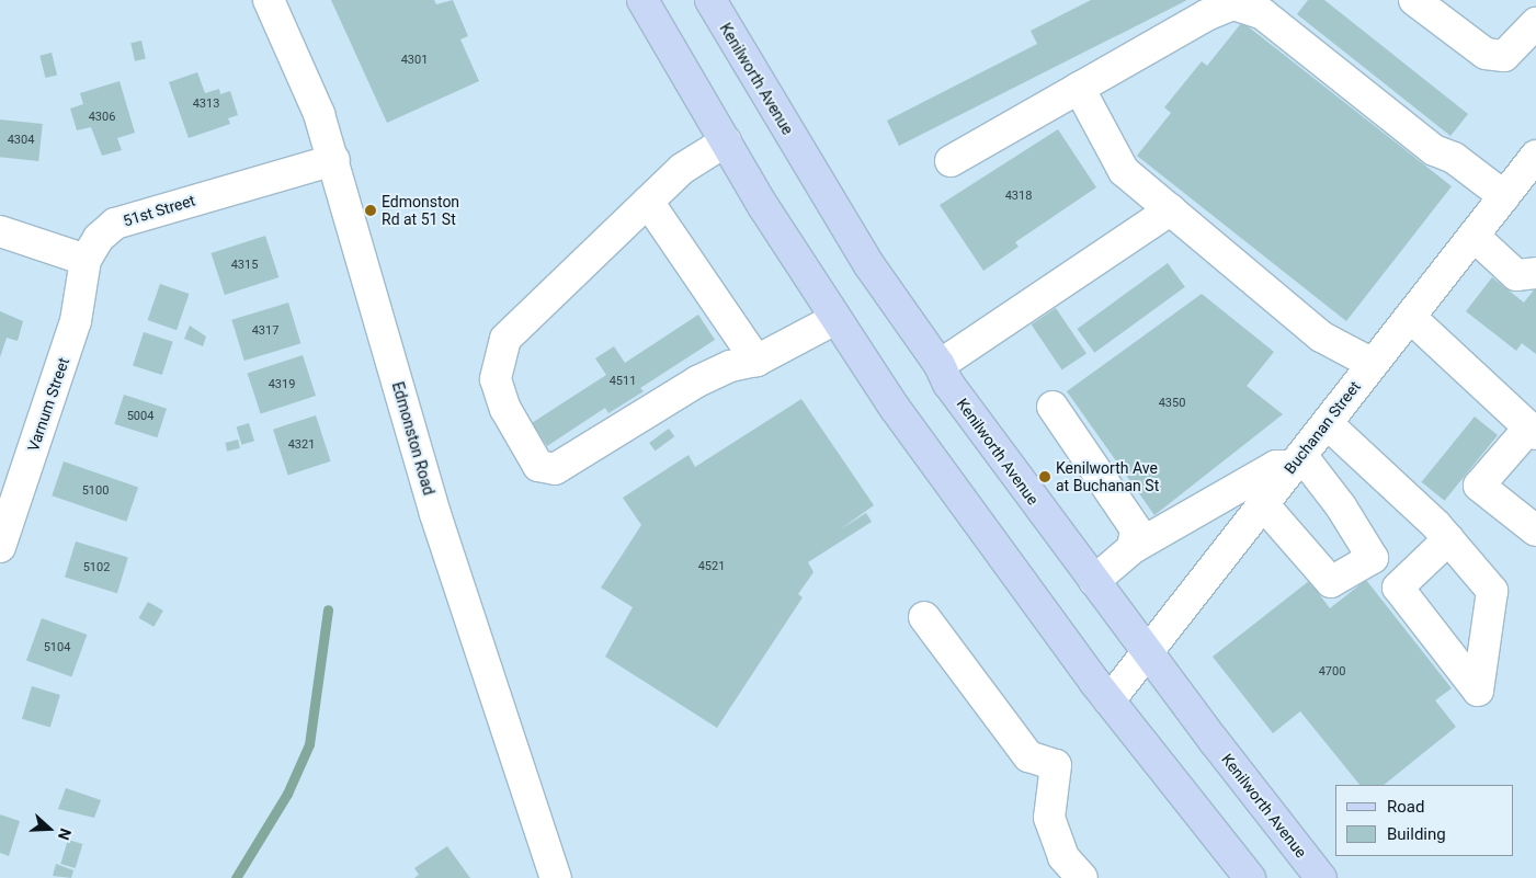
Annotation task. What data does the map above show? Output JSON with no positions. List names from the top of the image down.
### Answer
{
  "streets": {
    "main road": ["Kenilworth Avenue"],
    "street": [
      "51st Street",
      "Varnum Street",
      "Buchanan Street",
      "Edmonston Road"
    ]
  },
  "crossings": [
    ["Kenilworth Avenue", "Buchanan Street"],
    ["51st Street", "Varnum Street"],
    ["51st Street", "Edmonston Road"]
  ],
  "places": ["Edmonston Rd at 51 St", "Kenilworth Ave at Buchanan St"],
  "house_numbers": [
    "4301",
    "4313",
    "4306",
    "4304",
    "4318",
    "4315",
    "4317",
    "4511",
    "4319",
    "4350",
    "5004",
    "4321",
    "5100",
    "4521",
    "5102",
    "5104",
    "4700"
  ],
  "legend": ["Road", "Building"],
  "north": "right"
}
